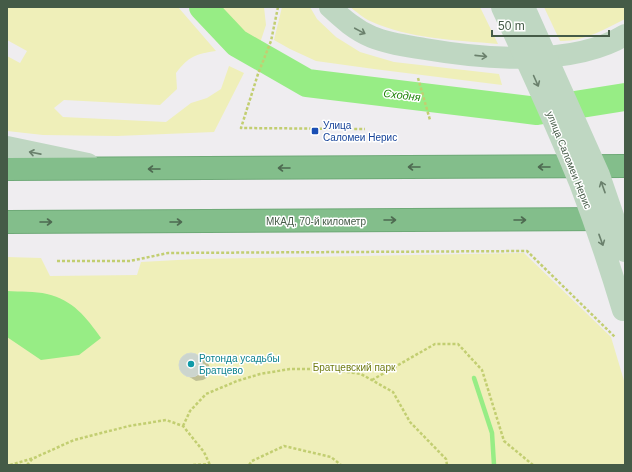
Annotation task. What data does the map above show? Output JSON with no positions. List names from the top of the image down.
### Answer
{
  "streets": {
    "highway": ["МКАД, 70-й километр"],
    "main road": ["улица Саломеи Нерис"]
  },
  "water": ["Сходня"],
  "parks": ["Братцевский парк"],
  "places": {
    "transit": ["Улица Саломеи Нерис"],
    "other": ["Ротонда усадьбы Братцево"]
  },
  "scale_bar": "50 m"
}
